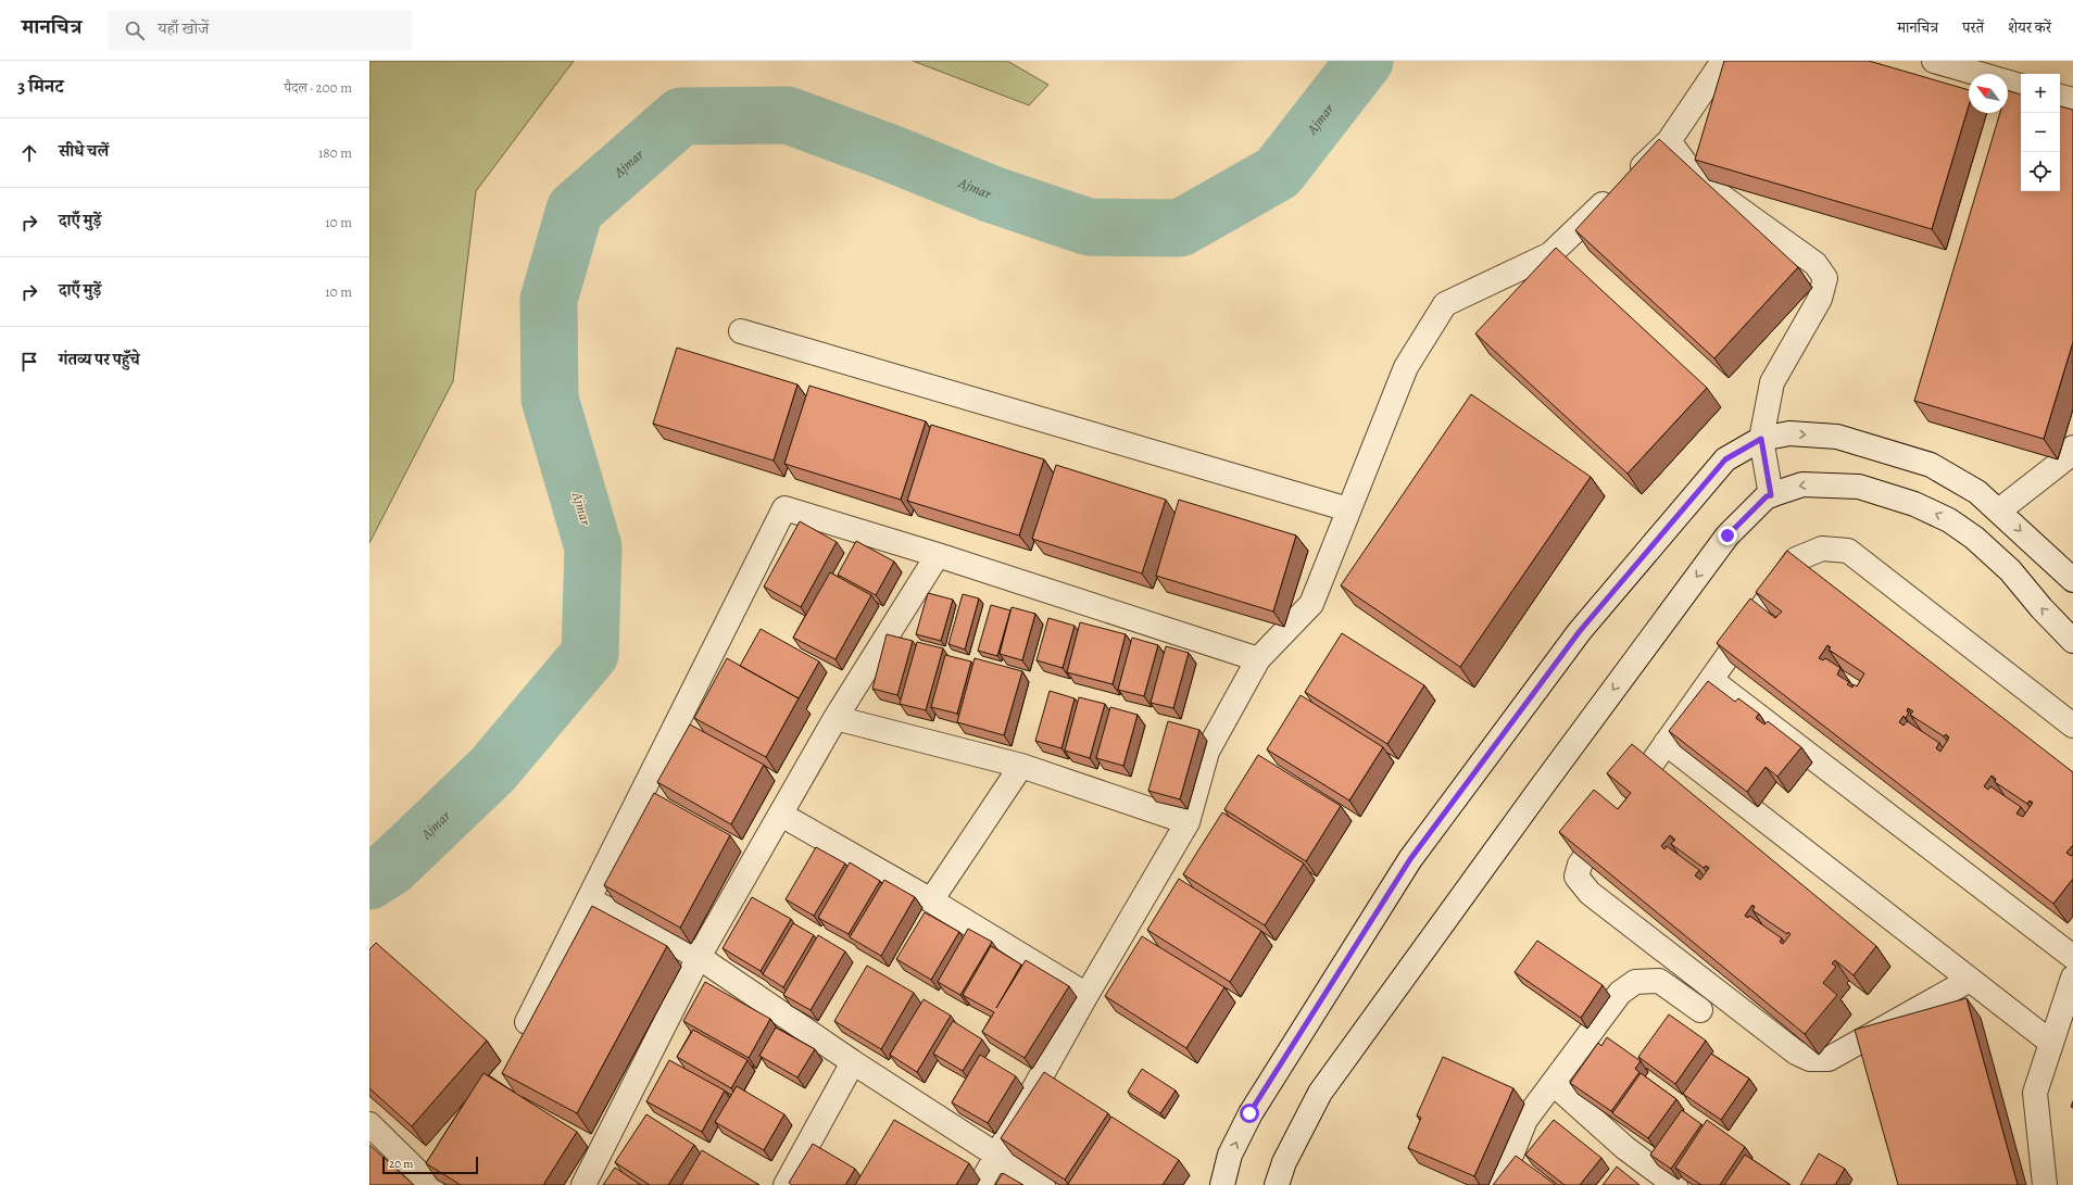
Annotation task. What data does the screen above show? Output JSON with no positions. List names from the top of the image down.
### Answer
{
  "water": ["Ajmar"],
  "scale_bar": "20 m",
  "north": "top left",
  "page": {
    "header": "मानचित्र",
    "search": "यहाँ खोजें",
    "nav": ["मानचित्र", "परतें", "शेयर करें"],
    "heading": ["3 मिनट", "पैदल · 200 m"],
    "map_buttons": ["+", "−"],
    "list": [
      ["सीधे चलें", "180 m"],
      ["दाएँ मुड़ें", "10 m"],
      ["दाएँ मुड़ें", "10 m"],
      "गंतव्य पर पहुँचे"
    ],
    "scale": "20 m"
  }
}
